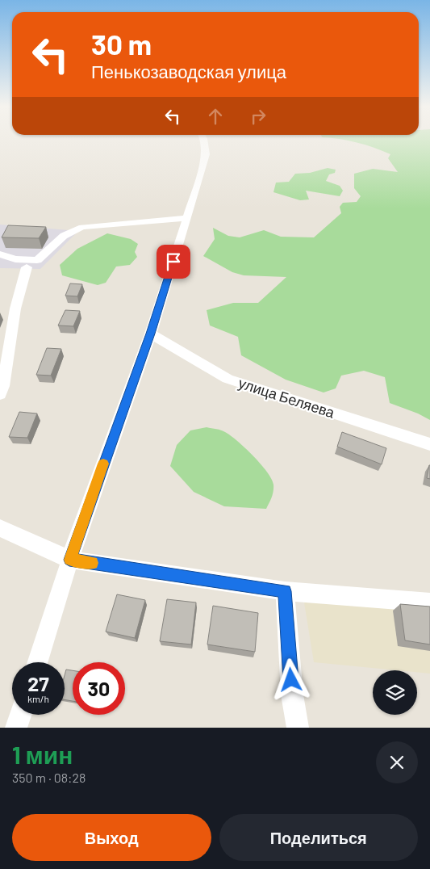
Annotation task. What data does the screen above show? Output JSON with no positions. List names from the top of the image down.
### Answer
{
  "streets": {
    "street": ["улица Беляева"]
  },
  "page": {
    "turn": ["30 m", "Пенькозаводская улица"],
    "speed": "27 km/h",
    "limit": "30",
    "heading": ["1 мин", "350 m · 08:28"],
    "buttons": ["Выход", "Поделиться"]
  }
}
